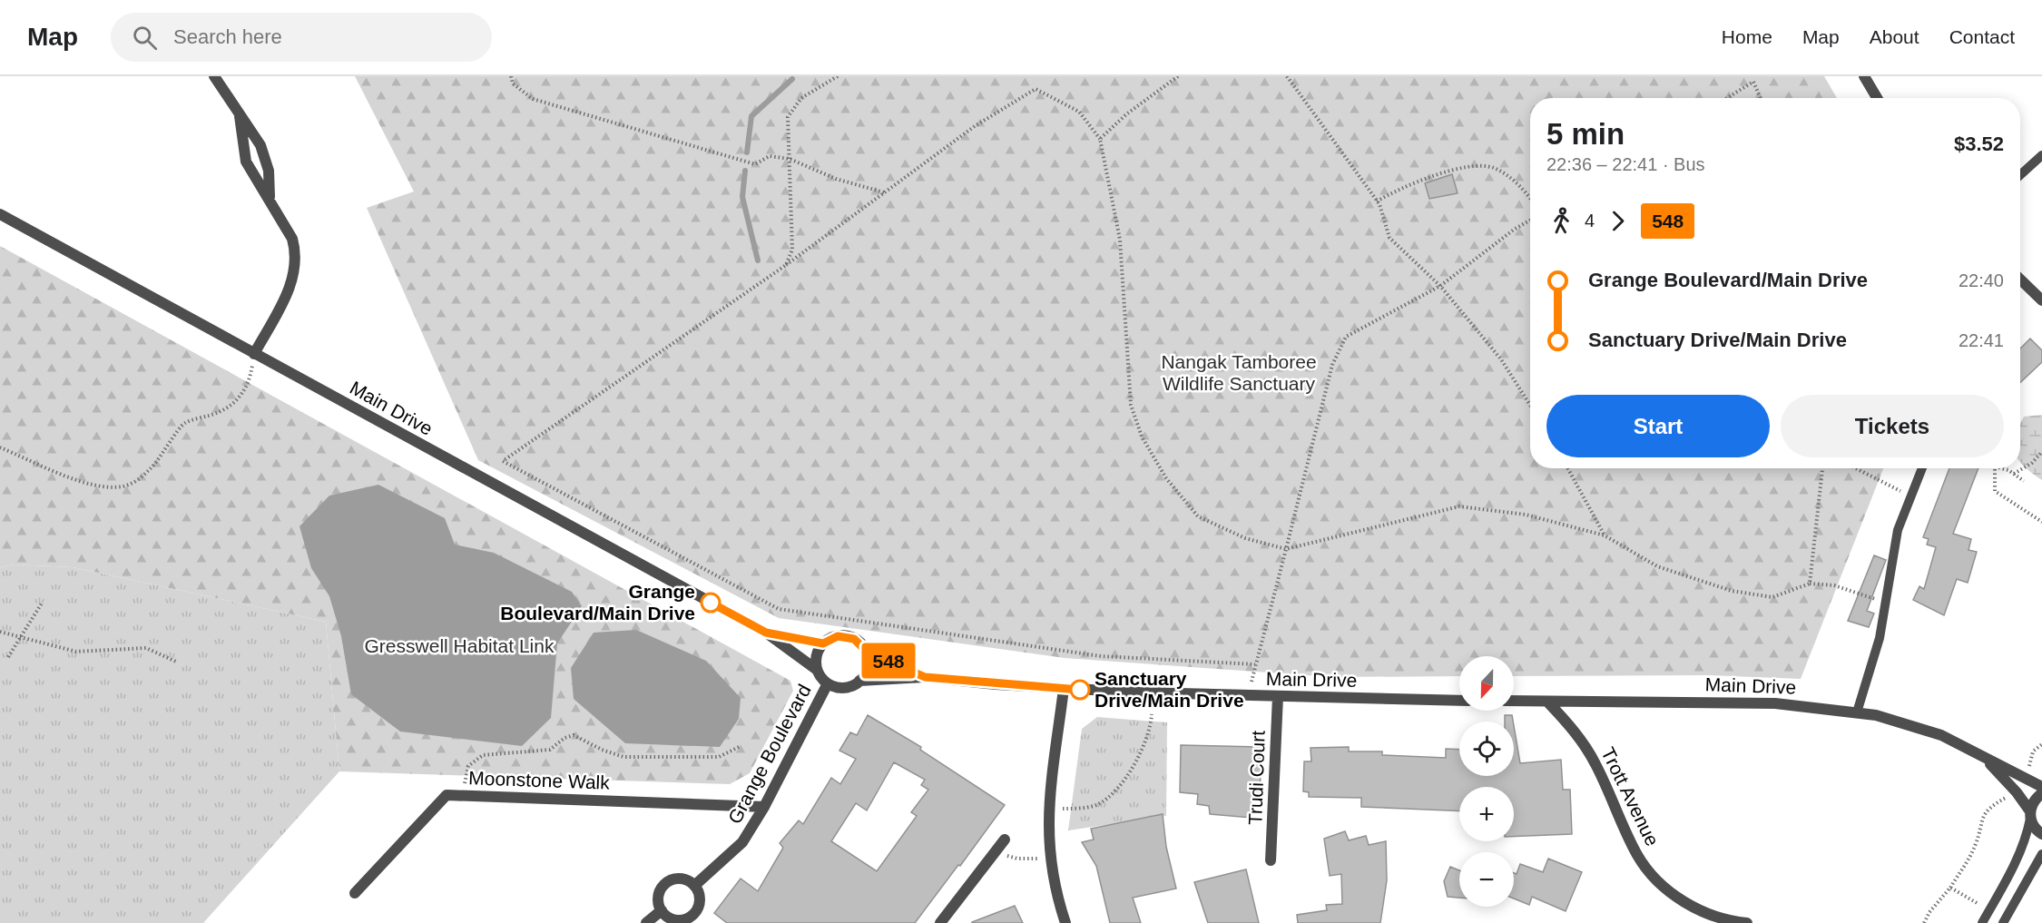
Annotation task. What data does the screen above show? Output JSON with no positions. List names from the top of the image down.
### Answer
{
  "streets": {
    "street": [
      "Main Drive",
      "Grange Boulevard",
      "Trudi Court",
      "Moonstone Walk",
      "Trott Avenue"
    ]
  },
  "crossings": [
    ["Main Drive", "Grange Boulevard"],
    ["Main Drive", "Trudi Court"],
    ["Main Drive", "Trott Avenue"],
    ["Grange Boulevard", "Moonstone Walk"]
  ],
  "parks": ["Nangak Tamboree Wildlife Sanctuary", "Gresswell Habitat Link"],
  "places": ["Grange Boulevard/Main Drive", "Sanctuary Drive/Main Drive"],
  "lines": ["bus line 548"],
  "north": "bottom",
  "page": {
    "header": "Map",
    "search": "Search here",
    "nav": [
      "Home",
      "Map",
      "About",
      "Contact"
    ],
    "on_map": "548",
    "heading": ["5 min", "22:36 – 22:41 · Bus", "$3.52"],
    "legs": ["4", "548"],
    "list": [
      {
        "name": "Grange Boulevard/Main Drive",
        "value": "22:40"
      },
      {
        "name": "Sanctuary Drive/Main Drive",
        "value": "22:41"
      }
    ],
    "buttons": ["Start", "Tickets"],
    "map_buttons": ["+", "−"]
  }
}
